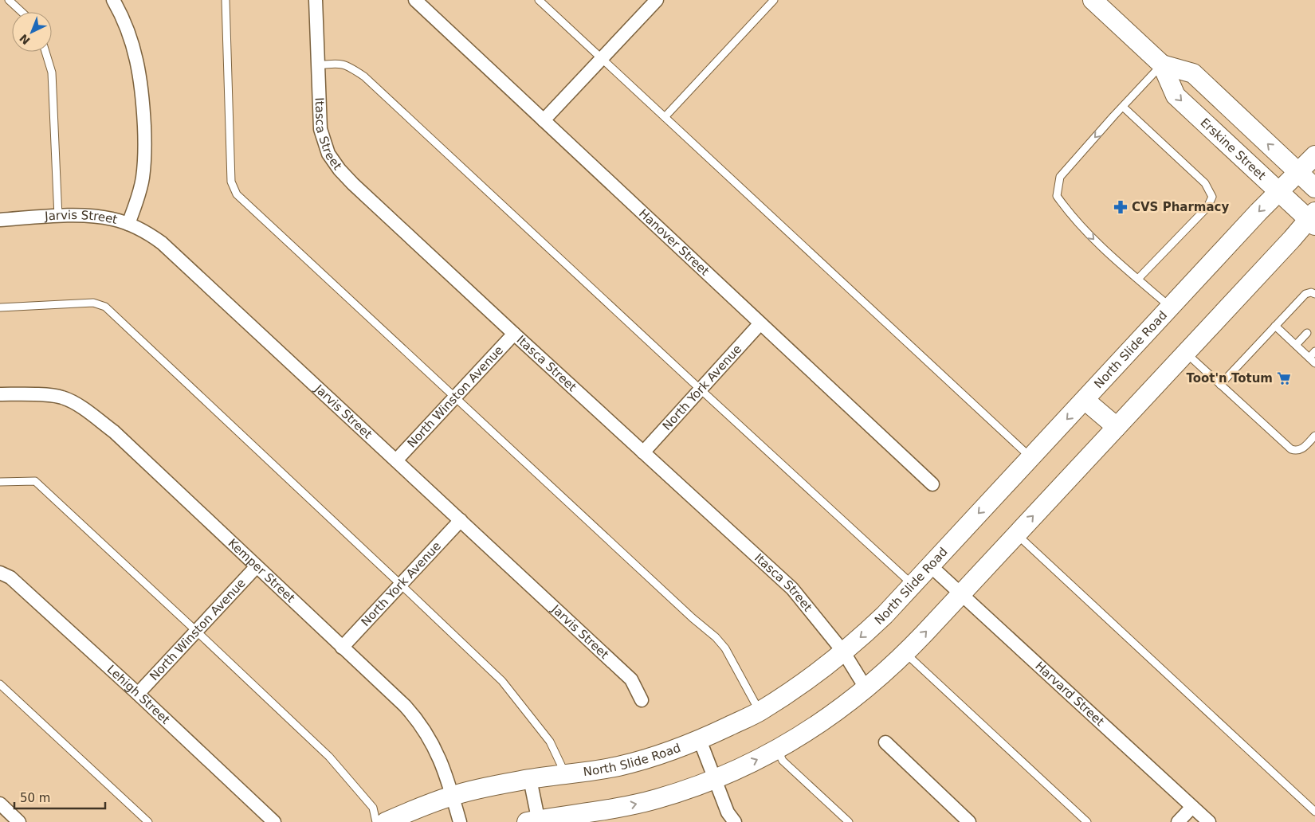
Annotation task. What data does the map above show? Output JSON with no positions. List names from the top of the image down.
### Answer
{
  "streets": {
    "main road": ["Erskine Street", "North Slide Road"],
    "street": [
      "Itasca Street",
      "Jarvis Street",
      "Hanover Street",
      "North York Avenue",
      "North Winston Avenue",
      "Kemper Street",
      "Harvard Street",
      "Lehigh Street"
    ]
  },
  "crossings": [
    ["Itasca Street", "North Slide Road"],
    ["Itasca Street", "North York Avenue"],
    ["Itasca Street", "North Winston Avenue"],
    ["Erskine Street", "North Slide Road"],
    ["Jarvis Street", "North York Avenue"],
    ["Jarvis Street", "North Winston Avenue"],
    ["Hanover Street", "North York Avenue"],
    ["North Slide Road", "Kemper Street"],
    ["North Slide Road", "Harvard Street"],
    ["North York Avenue", "Kemper Street"],
    ["North Winston Avenue", "Kemper Street"],
    ["North Winston Avenue", "Lehigh Street"]
  ],
  "places": {
    "pharmacy": ["CVS Pharmacy"],
    "supermarket": ["Toot'n Totum"]
  },
  "scale_bar": "50 m",
  "north": "bottom left"
}
